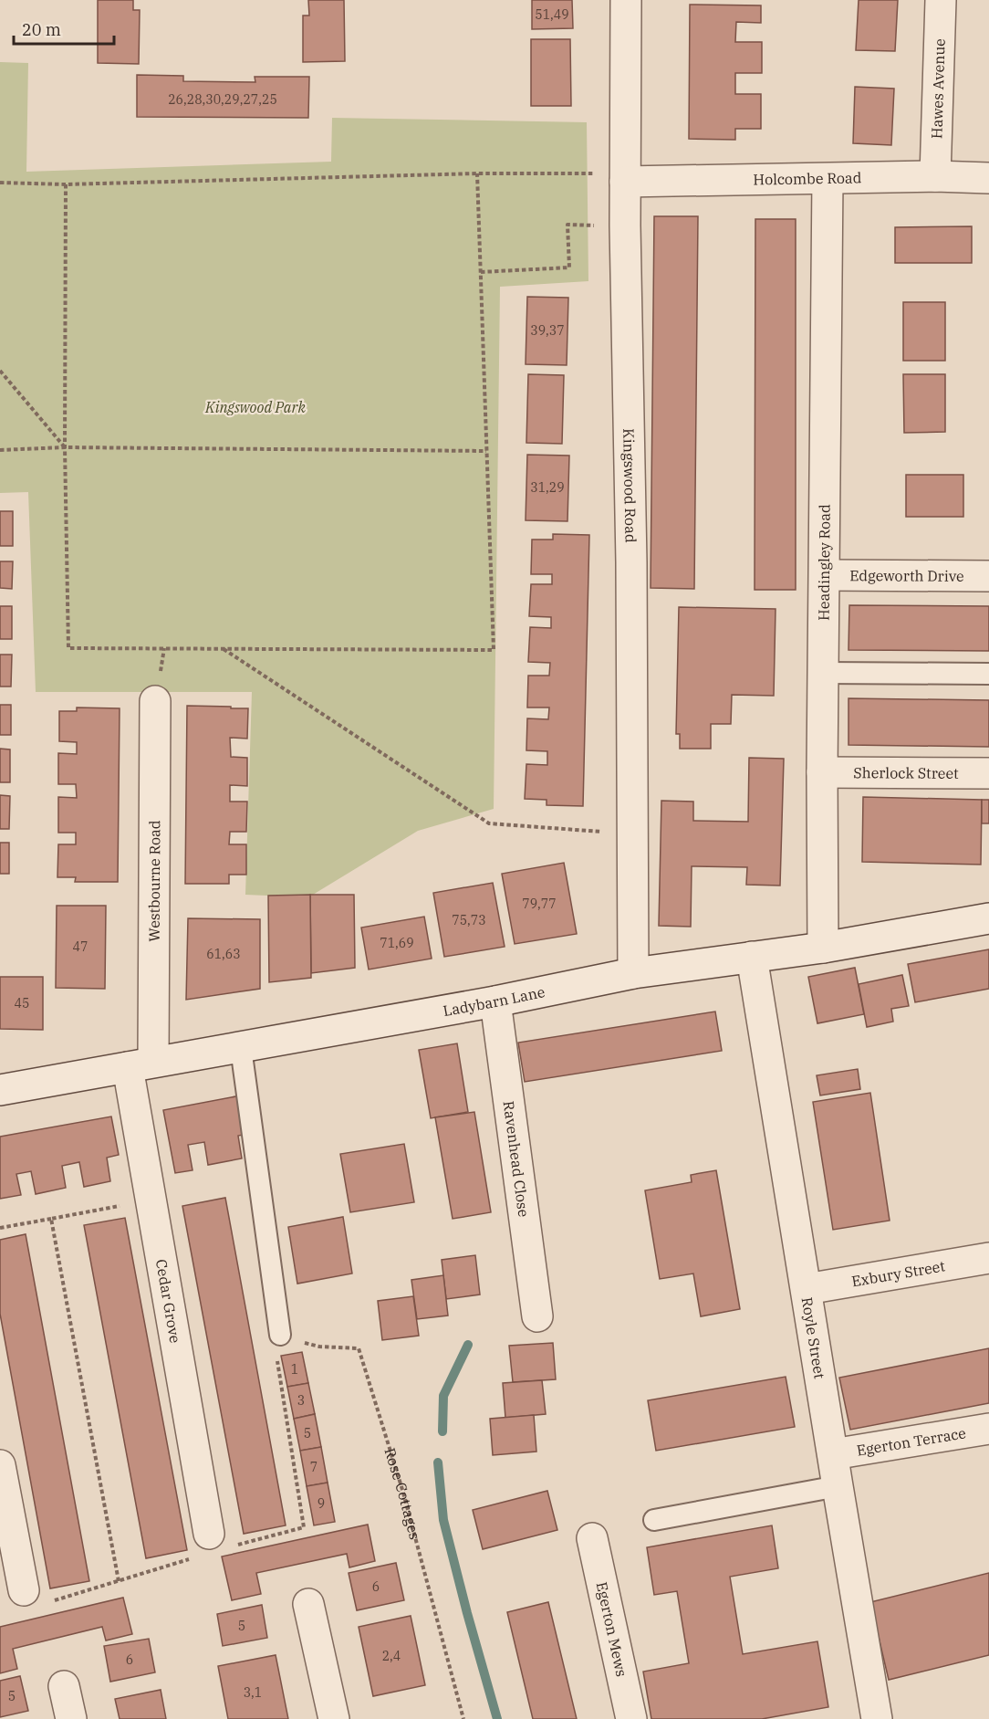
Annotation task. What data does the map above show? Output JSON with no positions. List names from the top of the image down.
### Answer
{
  "streets": {
    "street": [
      "Hawes Avenue",
      "Holcombe Road",
      "Kingswood Road",
      "Headingley Road",
      "Edgeworth Drive",
      "Sherlock Street",
      "Westbourne Road",
      "Ladybarn Lane",
      "Ravenhead Close",
      "Exbury Street",
      "Cedar Grove",
      "Royle Street",
      "Egerton Terrace",
      "Egerton Mews"
    ],
    "path": ["Rose Cottages"]
  },
  "crossings": [
    ["Hawes Avenue", "Holcombe Road"],
    ["Holcombe Road", "Kingswood Road"],
    ["Holcombe Road", "Headingley Road"],
    ["Kingswood Road", "Ladybarn Lane"],
    ["Headingley Road", "Edgeworth Drive"],
    ["Headingley Road", "Sherlock Street"],
    ["Headingley Road", "Ladybarn Lane"],
    ["Westbourne Road", "Ladybarn Lane"],
    ["Westbourne Road", "Cedar Grove"],
    ["Ladybarn Lane", "Ravenhead Close"],
    ["Ladybarn Lane", "Cedar Grove"],
    ["Ladybarn Lane", "Royle Street"],
    ["Exbury Street", "Royle Street"],
    ["Royle Street", "Egerton Terrace"]
  ],
  "parks": ["Kingswood Park"],
  "house_numbers": [
    "51,49",
    "26,28,30,29,27,25",
    "39,37",
    "31,29",
    "79,77",
    "75,73",
    "71,69",
    "47",
    "61,63",
    "45",
    "1",
    "3",
    "5",
    "7",
    "9",
    "6",
    "5",
    "2,4",
    "6",
    "3,1",
    "5"
  ],
  "scale_bar": "20 m"
}
